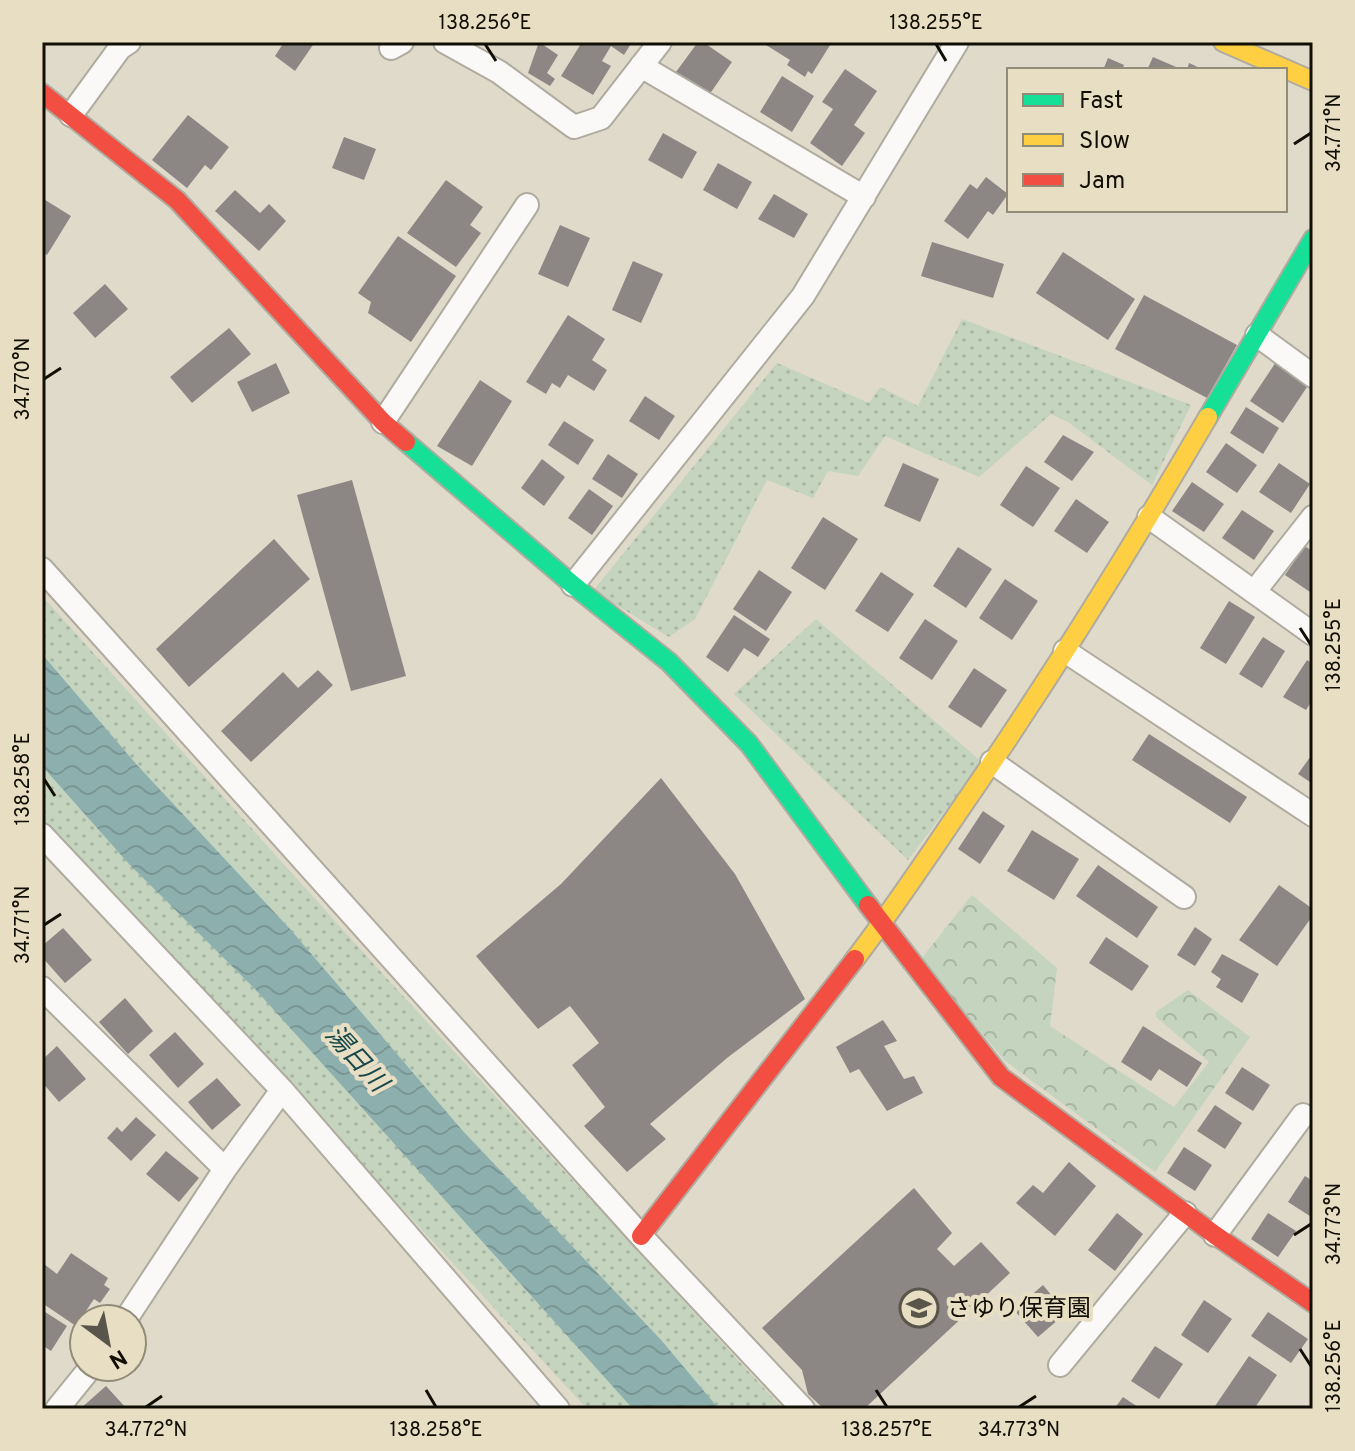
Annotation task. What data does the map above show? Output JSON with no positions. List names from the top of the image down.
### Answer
{
  "water": ["湯日川"],
  "places": {
    "school or university": ["さゆり保育園"]
  },
  "legend": ["Fast", "Slow", "Jam"],
  "north": "bottom right",
  "coordinates": [
    "138.256°E",
    "138.255°E",
    "34.771°N",
    "34.770°N",
    "138.258°E",
    "34.773°N",
    "34.772°N",
    "138.257°E"
  ]
}
